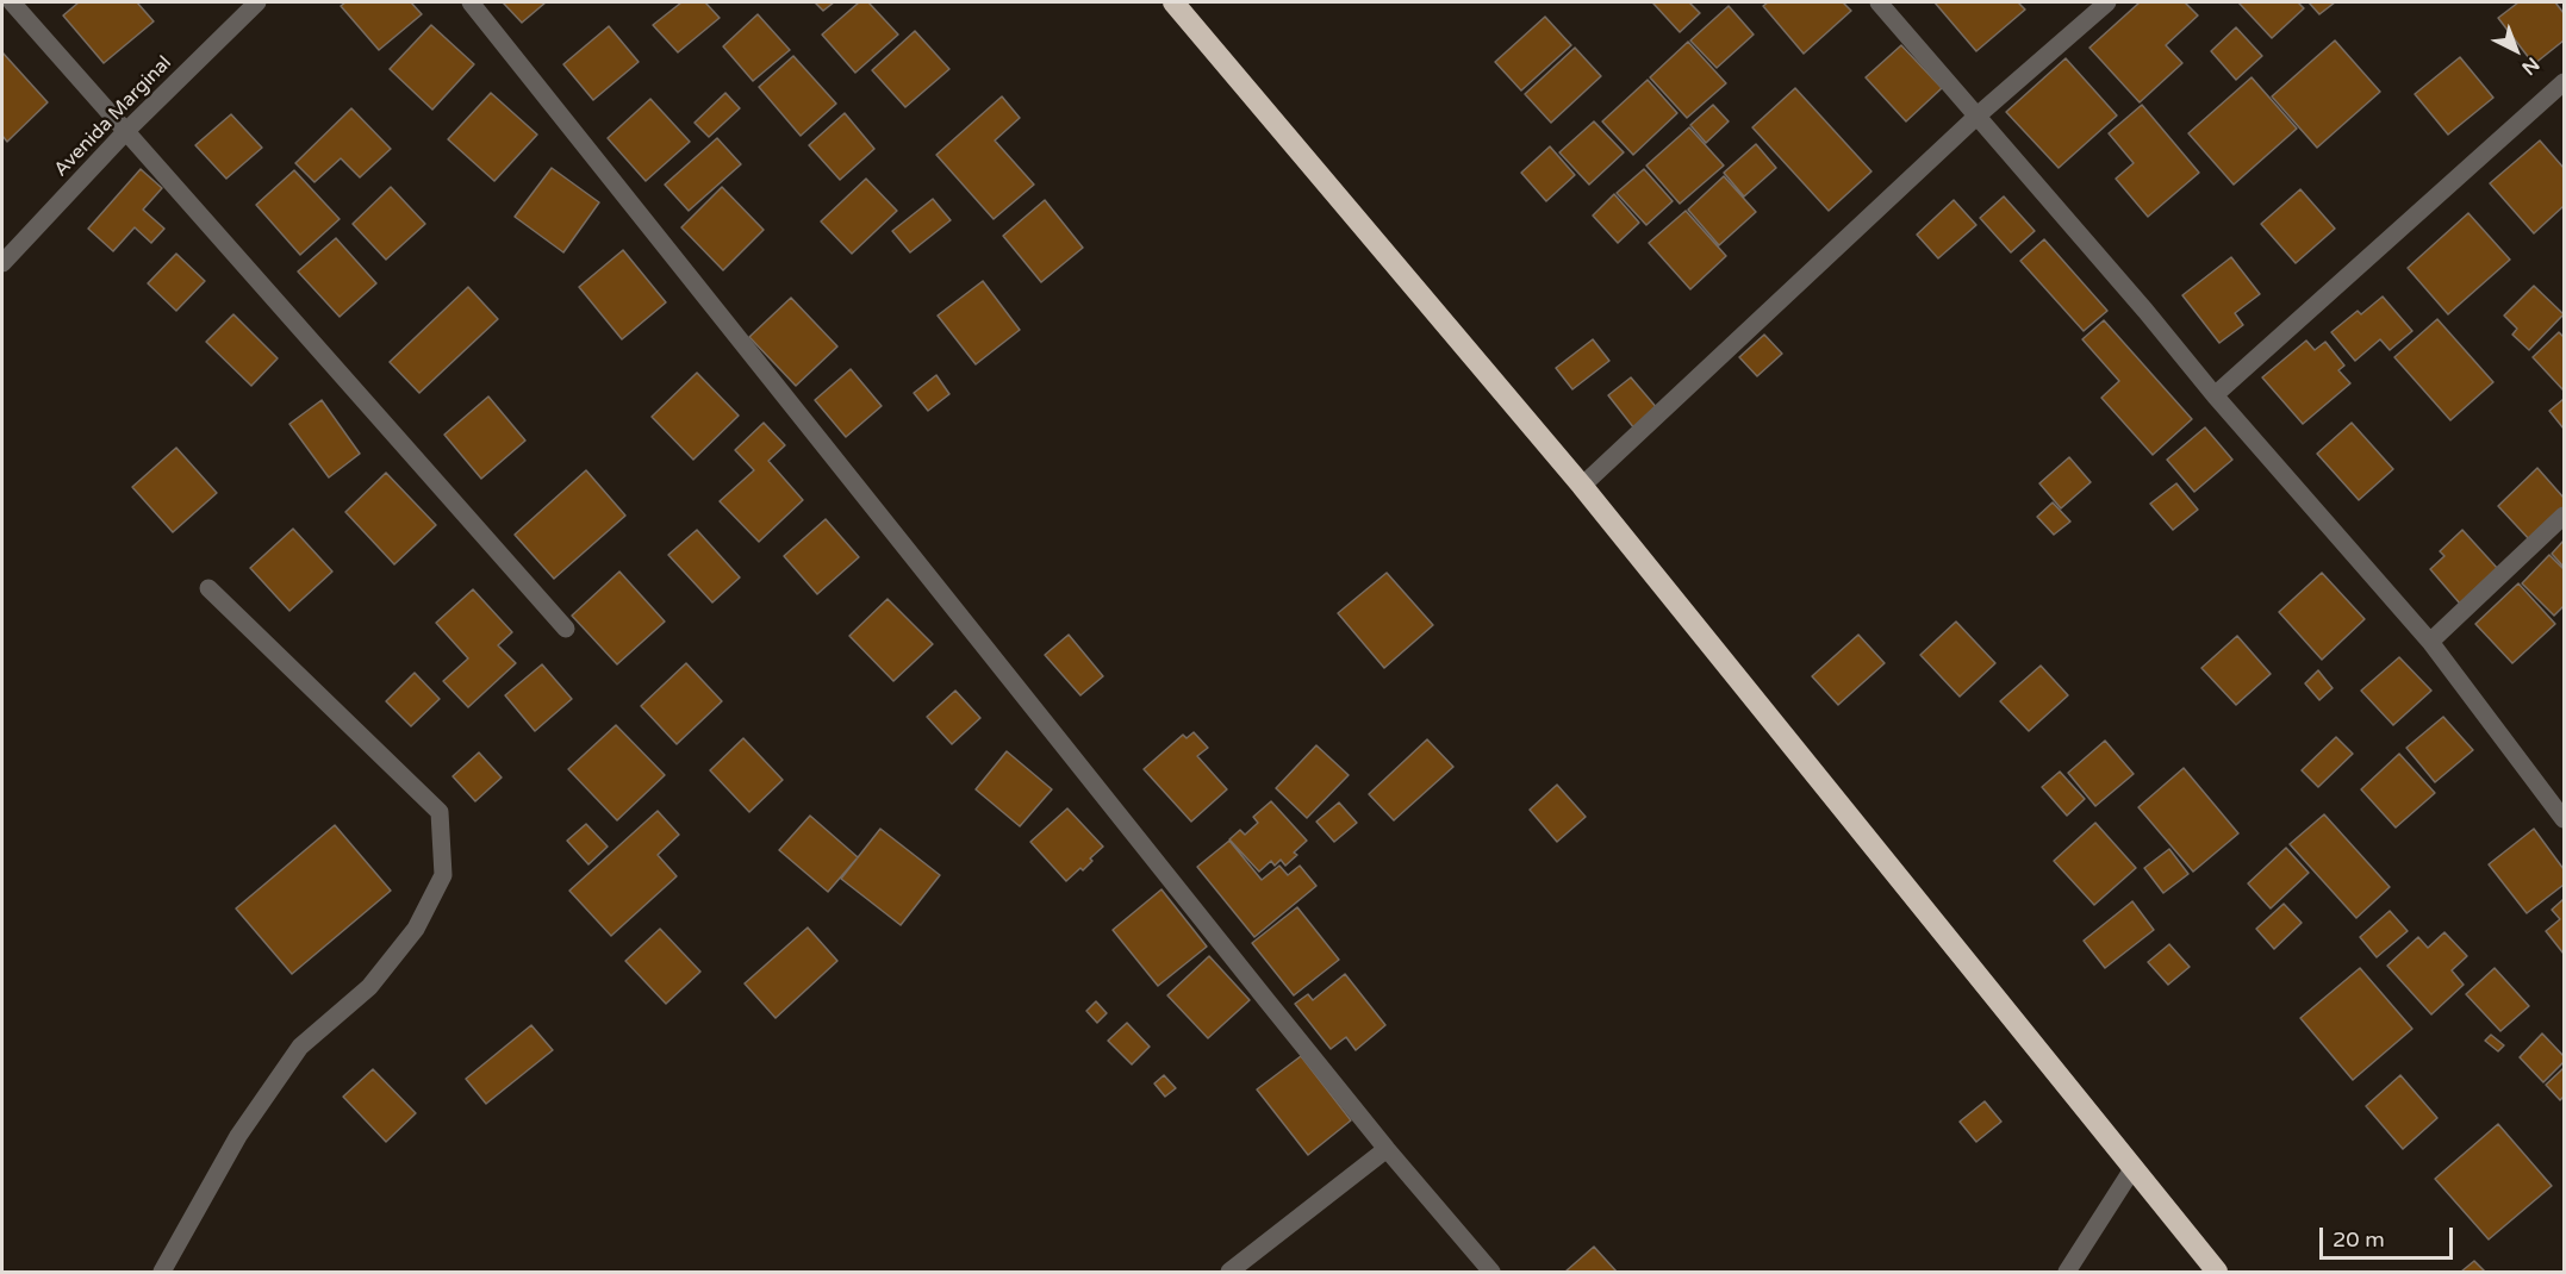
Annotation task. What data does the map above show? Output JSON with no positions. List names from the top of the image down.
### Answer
{
  "streets": {
    "street": ["Avenida Marginal"]
  },
  "scale_bar": "20 m",
  "north": "bottom right"
}
